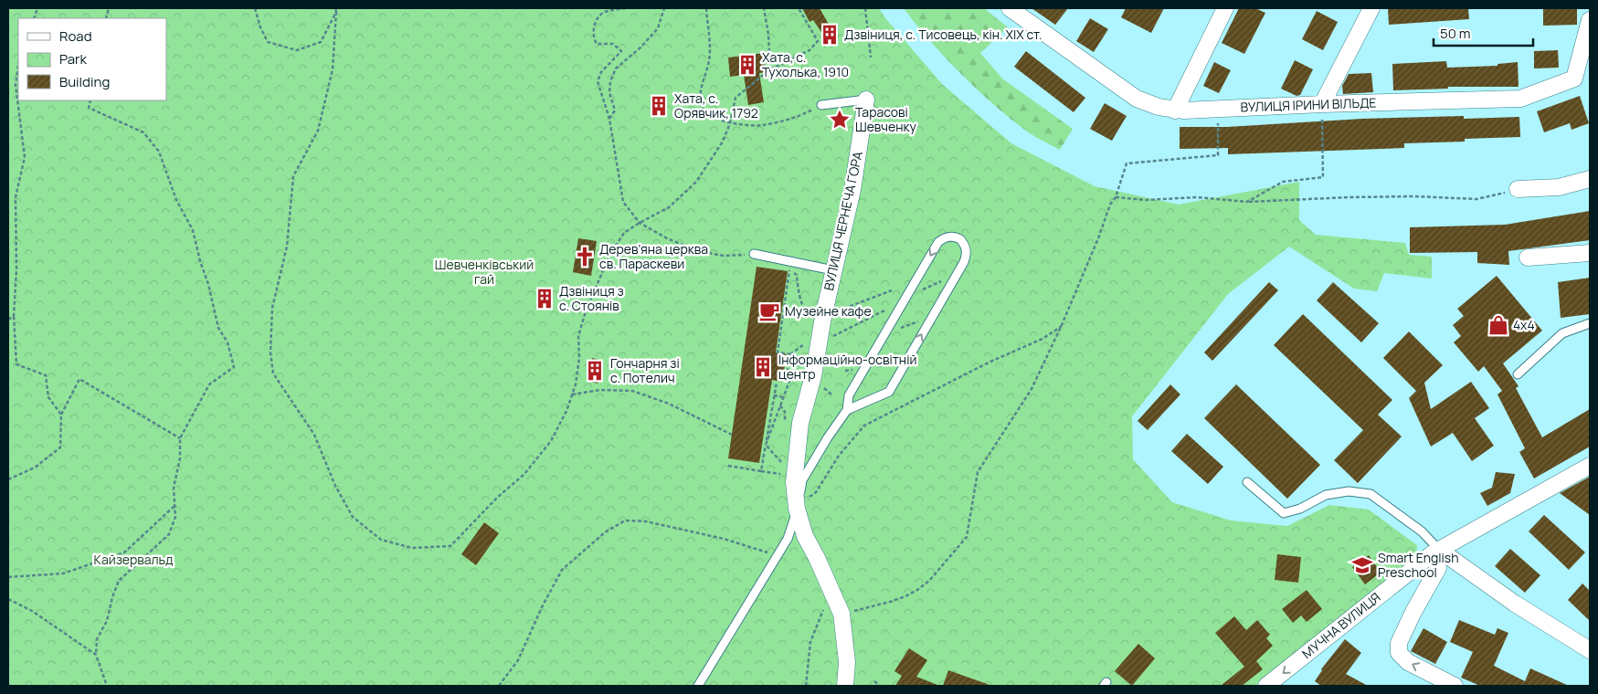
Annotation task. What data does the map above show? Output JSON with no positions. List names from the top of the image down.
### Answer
{
  "streets": {
    "street": ["ВУЛИЦЯ ІРИНИ ВІЛЬДЕ", "ВУЛИЦЯ ЧЕРНЕЧА ГОРА", "МУЧНА ВУЛИЦЯ"]
  },
  "one_way": ["МУЧНА ВУЛИЦЯ"],
  "parks": ["Шевченківський гай", "Кайзервальд"],
  "places": {
    "building": [
      "Дзвіниця, с. Тисовець, кін. XIX ст.",
      "Хата, с. Тухолька, 1910",
      "Хата, с. Орявчик, 1792",
      "Дзвіниця з с. Стоянів",
      "Інформаційно-освітній центр",
      "Гончарня зі с. Потелич"
    ],
    "place": ["Тарасові Шевченку"],
    "church": ["Дерев'яна церква св. Параскеви"],
    "cafe": ["Музейне кафе"],
    "shop": ["4х4"],
    "school or university": ["Smart English Preschool"]
  },
  "legend": ["Road", "Park", "Building"],
  "scale_bar": "50 m"
}
